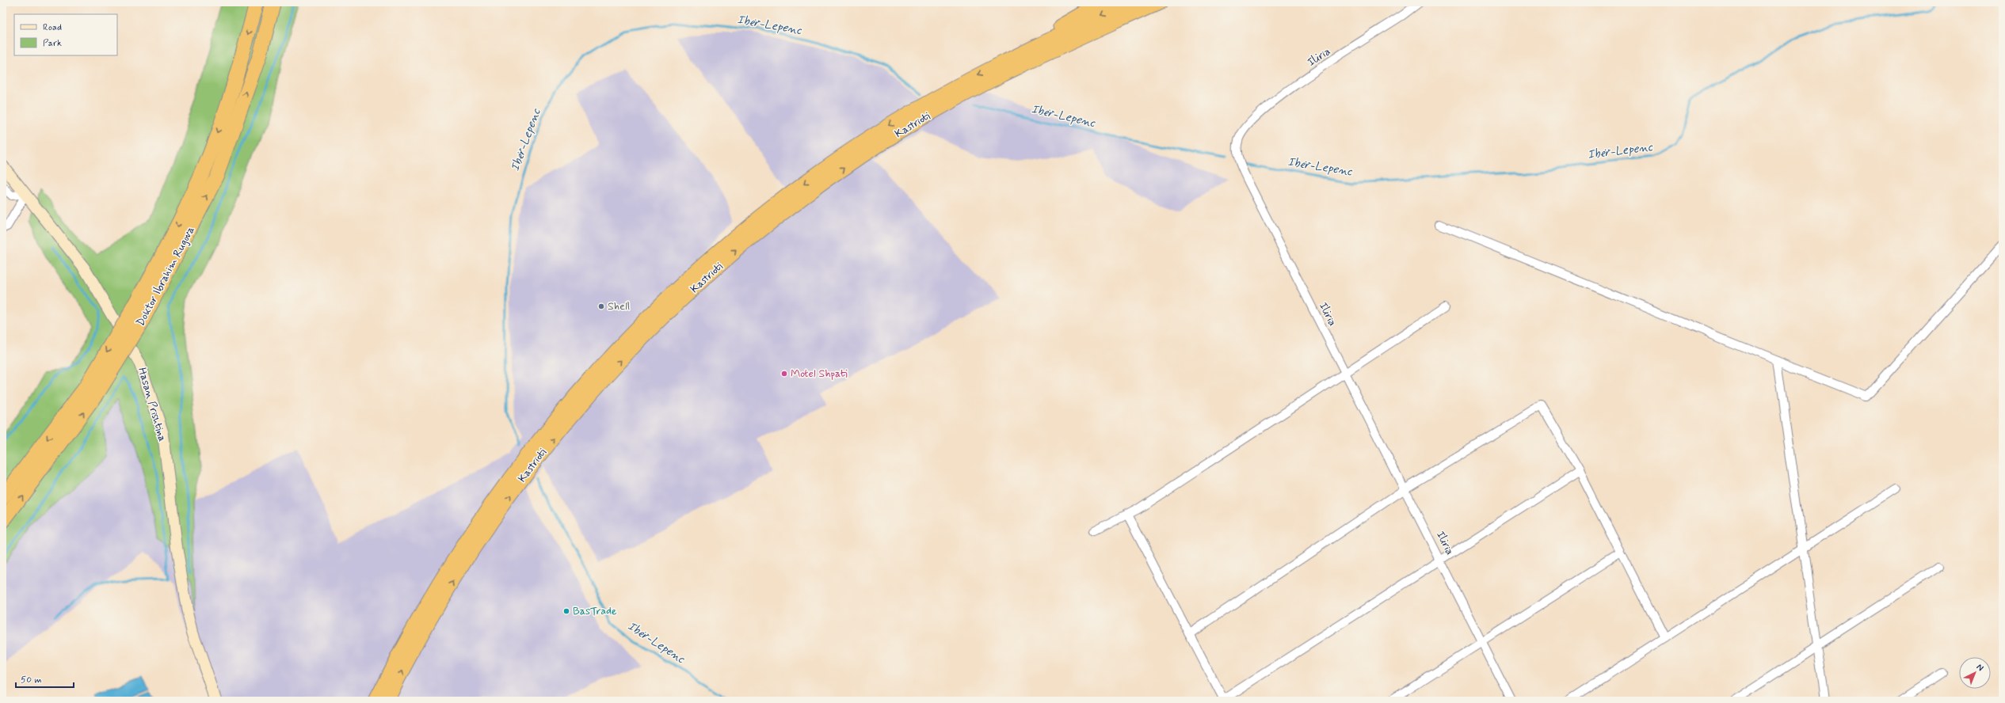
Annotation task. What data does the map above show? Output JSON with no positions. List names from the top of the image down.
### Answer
{
  "streets": {
    "highway": ["Kastrioti", "Doktor Ibrahim Rugova"],
    "main road": ["Hasan Prishtina"],
    "street": ["Iliria"]
  },
  "water": ["Ibër-Lepenc"],
  "places": ["Shell", "Motel Shpati", "BasTrade"],
  "legend": ["Road", "Park"],
  "scale_bar": "50 m",
  "north": "top right"
}
